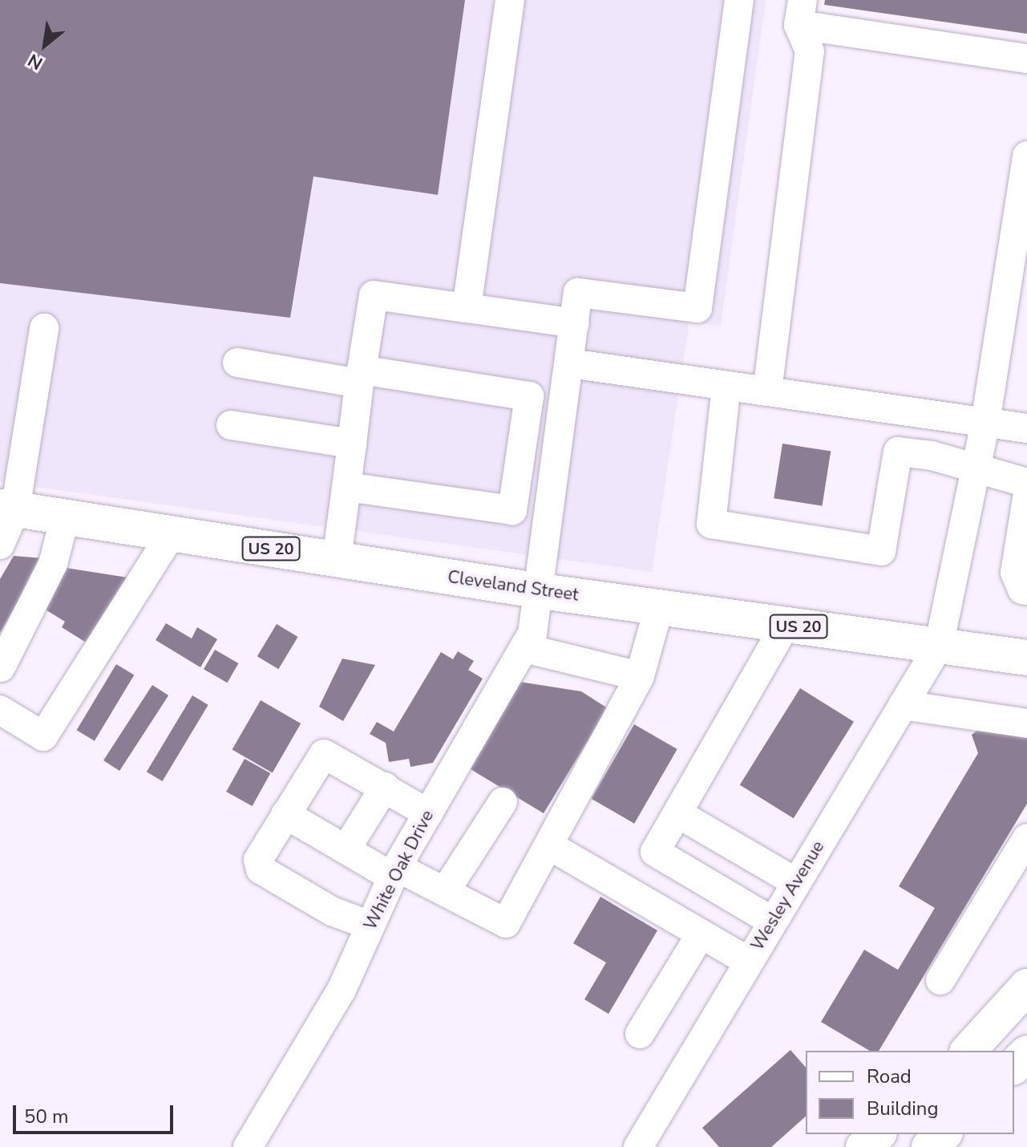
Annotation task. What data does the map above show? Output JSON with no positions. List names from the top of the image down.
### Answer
{
  "streets": {
    "main road": ["US 20", "Cleveland Street"],
    "street": ["White Oak Drive", "Wesley Avenue"]
  },
  "crossings": [
    ["Cleveland Street", "White Oak Drive"],
    ["Cleveland Street", "Wesley Avenue"]
  ],
  "legend": ["Road", "Building"],
  "scale_bar": "50 m",
  "north": "bottom left"
}
